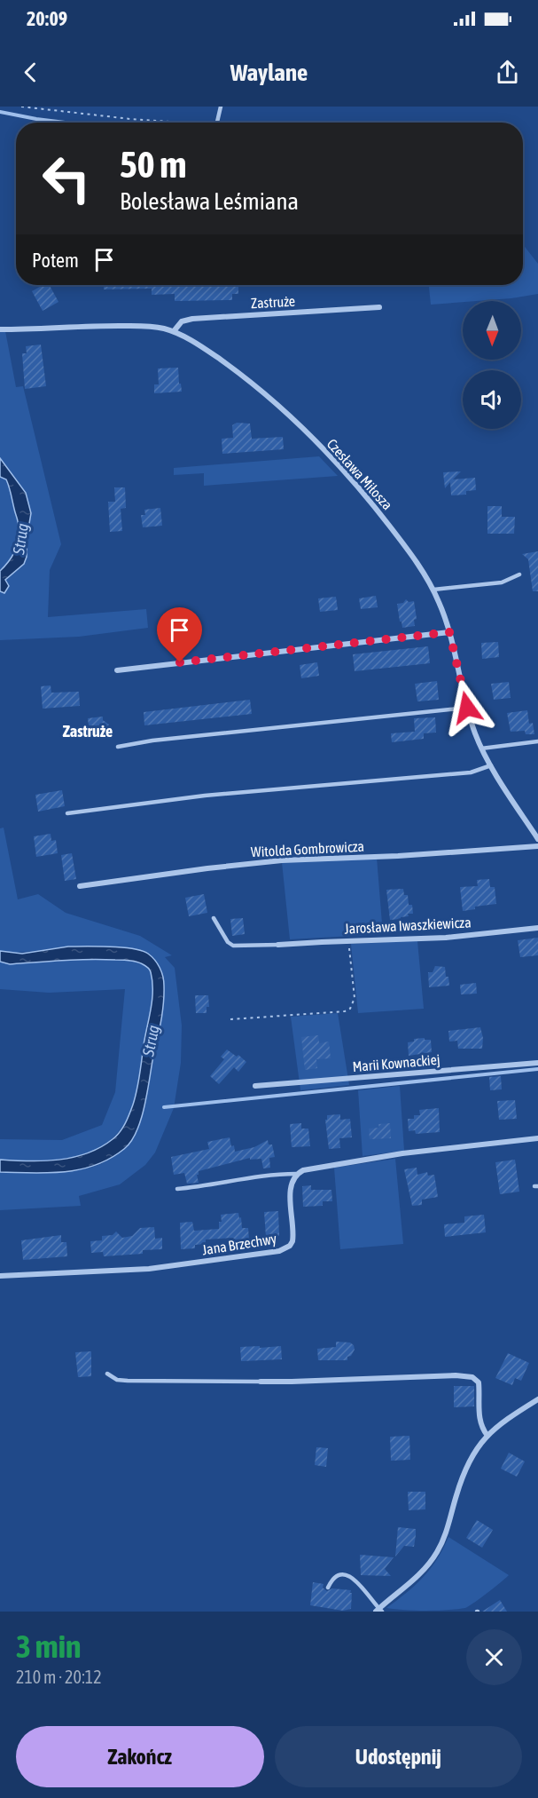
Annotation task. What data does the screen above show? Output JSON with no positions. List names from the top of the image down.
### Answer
{
  "streets": {
    "street": [
      "Zastruże",
      "Czesława Miłosza",
      "Witolda Gombrowicza",
      "Jarosława Iwaszkiewicza",
      "Marii Kownackiej",
      "Jana Brzechwy"
    ]
  },
  "crossings": [
    ["Zastruże", "Czesława Miłosza"]
  ],
  "districts": ["Zastruże"],
  "water": ["Strug"],
  "north": "bottom",
  "page": {
    "status": "20:09",
    "header": "Waylane",
    "turn": ["50 m", "Bolesława Leśmiana"],
    "then": "Potem",
    "heading": ["3 min", "210 m · 20:12"],
    "buttons": ["Zakończ", "Udostępnij"]
  }
}
